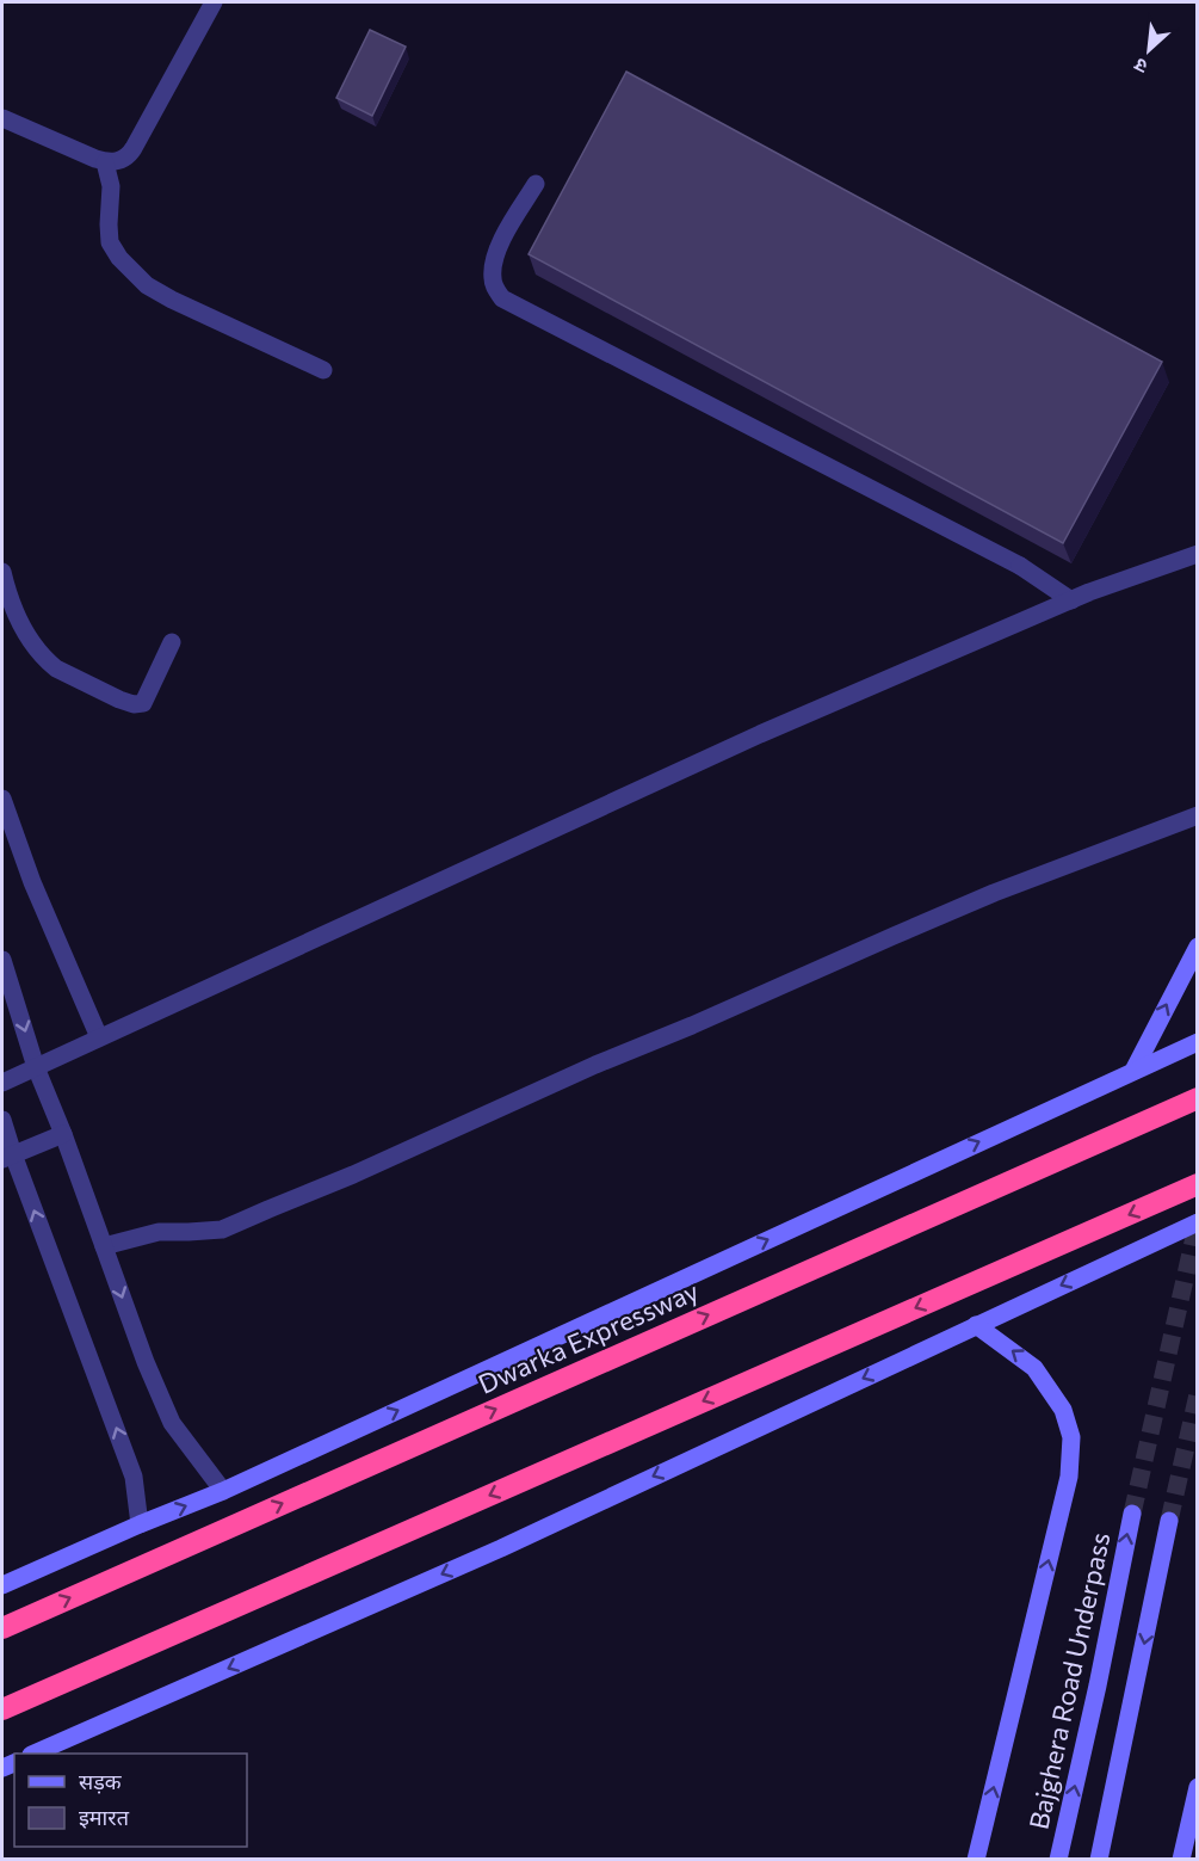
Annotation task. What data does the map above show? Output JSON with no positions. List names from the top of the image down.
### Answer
{
  "streets": {
    "highway": ["Dwarka Expressway"],
    "street": ["Bajghera Road Underpass"]
  },
  "legend": ["सड़क", "इमारत"],
  "north": "bottom left"
}
